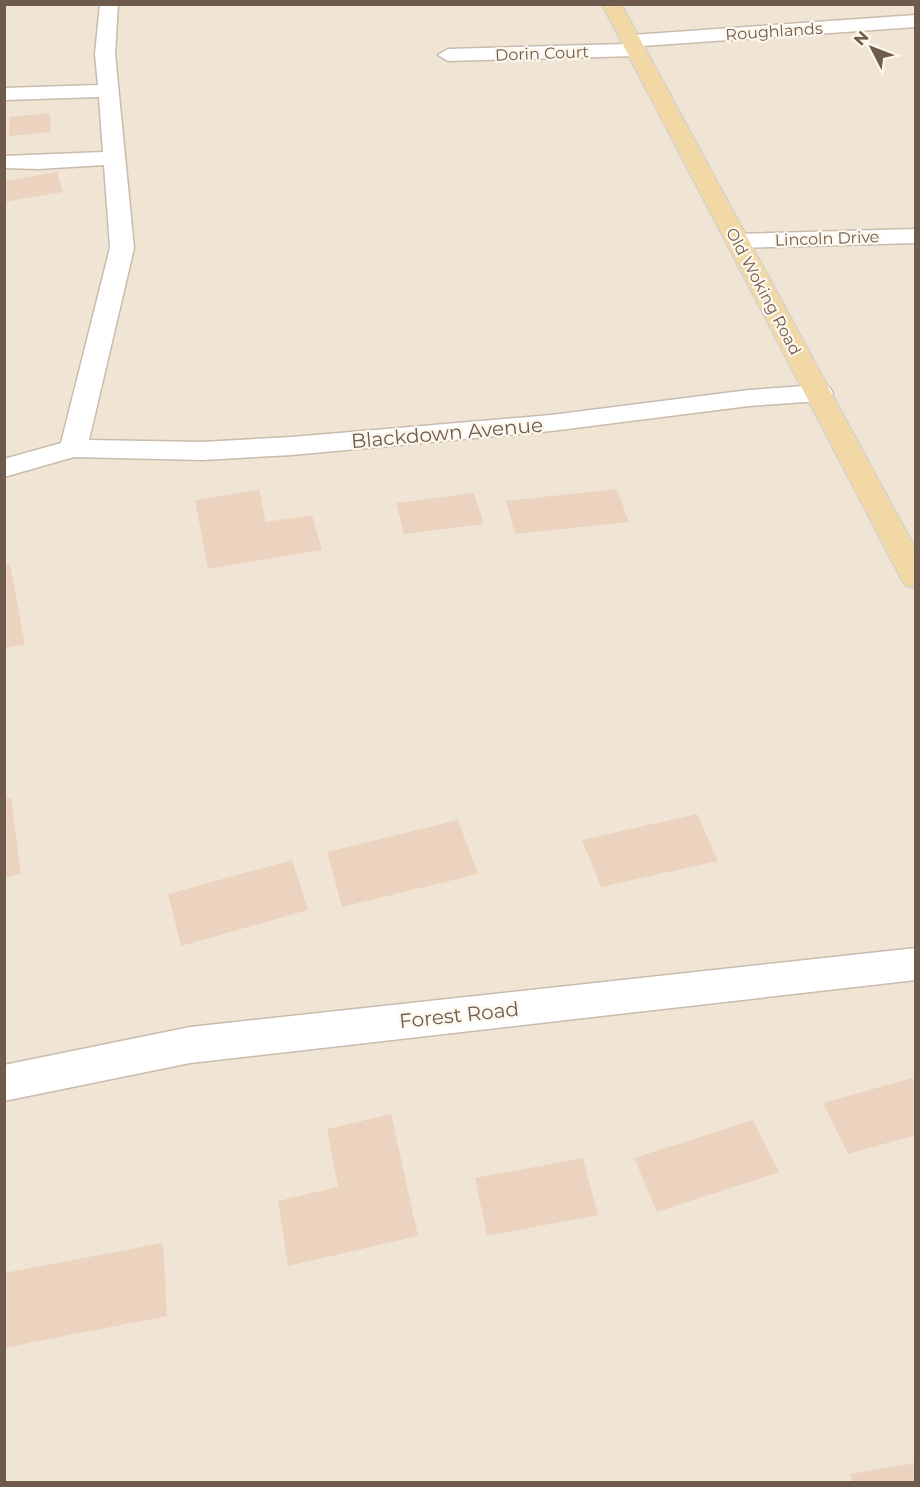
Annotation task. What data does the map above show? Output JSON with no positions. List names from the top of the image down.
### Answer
{
  "streets": {
    "main road": ["Old Woking Road"],
    "street": [
      "Roughlands",
      "Dorin Court",
      "Lincoln Drive",
      "Blackdown Avenue",
      "Forest Road"
    ]
  },
  "crossings": [
    ["Roughlands", "Dorin Court"],
    ["Roughlands", "Old Woking Road"],
    ["Dorin Court", "Old Woking Road"],
    ["Lincoln Drive", "Old Woking Road"],
    ["Old Woking Road", "Blackdown Avenue"]
  ],
  "north": "top left"
}
